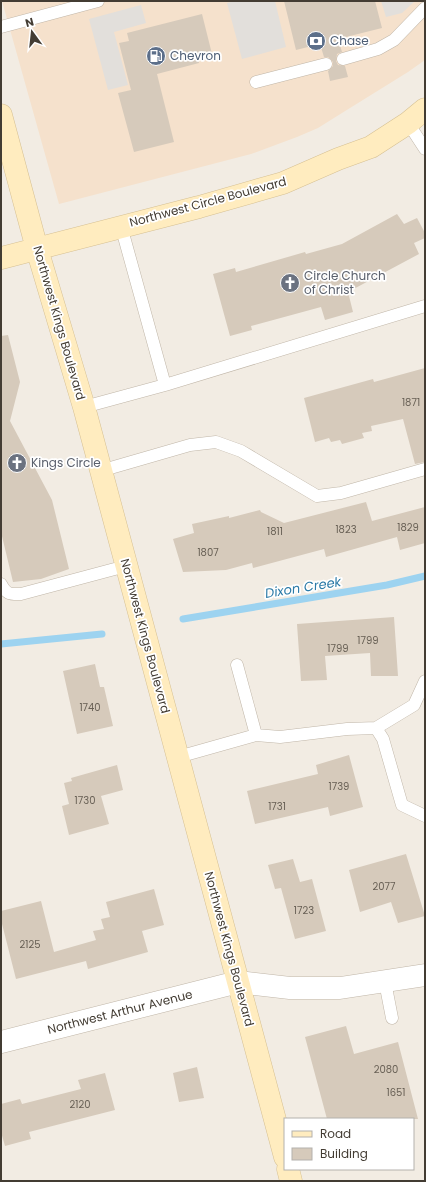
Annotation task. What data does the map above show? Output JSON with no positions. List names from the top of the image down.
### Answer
{
  "streets": {
    "main road": ["Northwest Circle Boulevard", "Northwest Kings Boulevard"],
    "street": ["Northwest Arthur Avenue"]
  },
  "crossings": [
    ["Northwest Circle Boulevard", "Northwest Kings Boulevard"],
    ["Northwest Kings Boulevard", "Northwest Arthur Avenue"]
  ],
  "water": ["Dixon Creek"],
  "places": {
    "bank": ["Chase"],
    "fuel station": ["Chevron"],
    "church": ["Circle Church of Christ", "Kings Circle"]
  },
  "house_numbers": [
    "1871",
    "1829",
    "1823",
    "1811",
    "1807",
    "1799",
    "1799",
    "1740",
    "1739",
    "1730",
    "1731",
    "2077",
    "1723",
    "2125",
    "2080",
    "1651",
    "2120"
  ],
  "legend": ["Road", "Building"],
  "north": "top"
}
